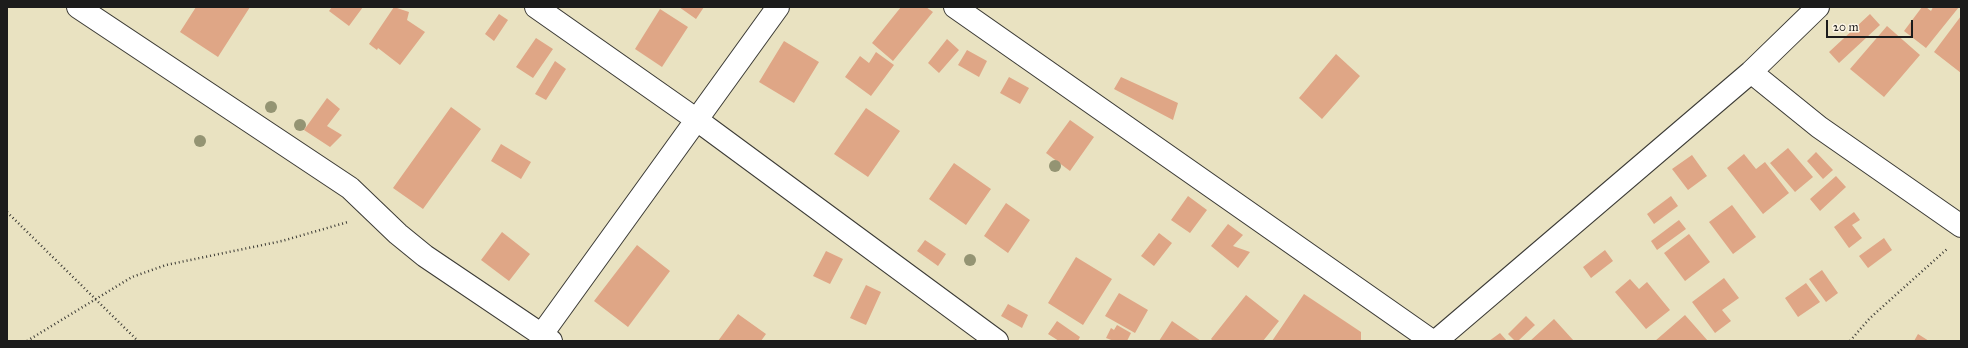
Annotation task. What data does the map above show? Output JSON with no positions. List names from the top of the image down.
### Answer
{
  "scale_bar": "20 m"
}
